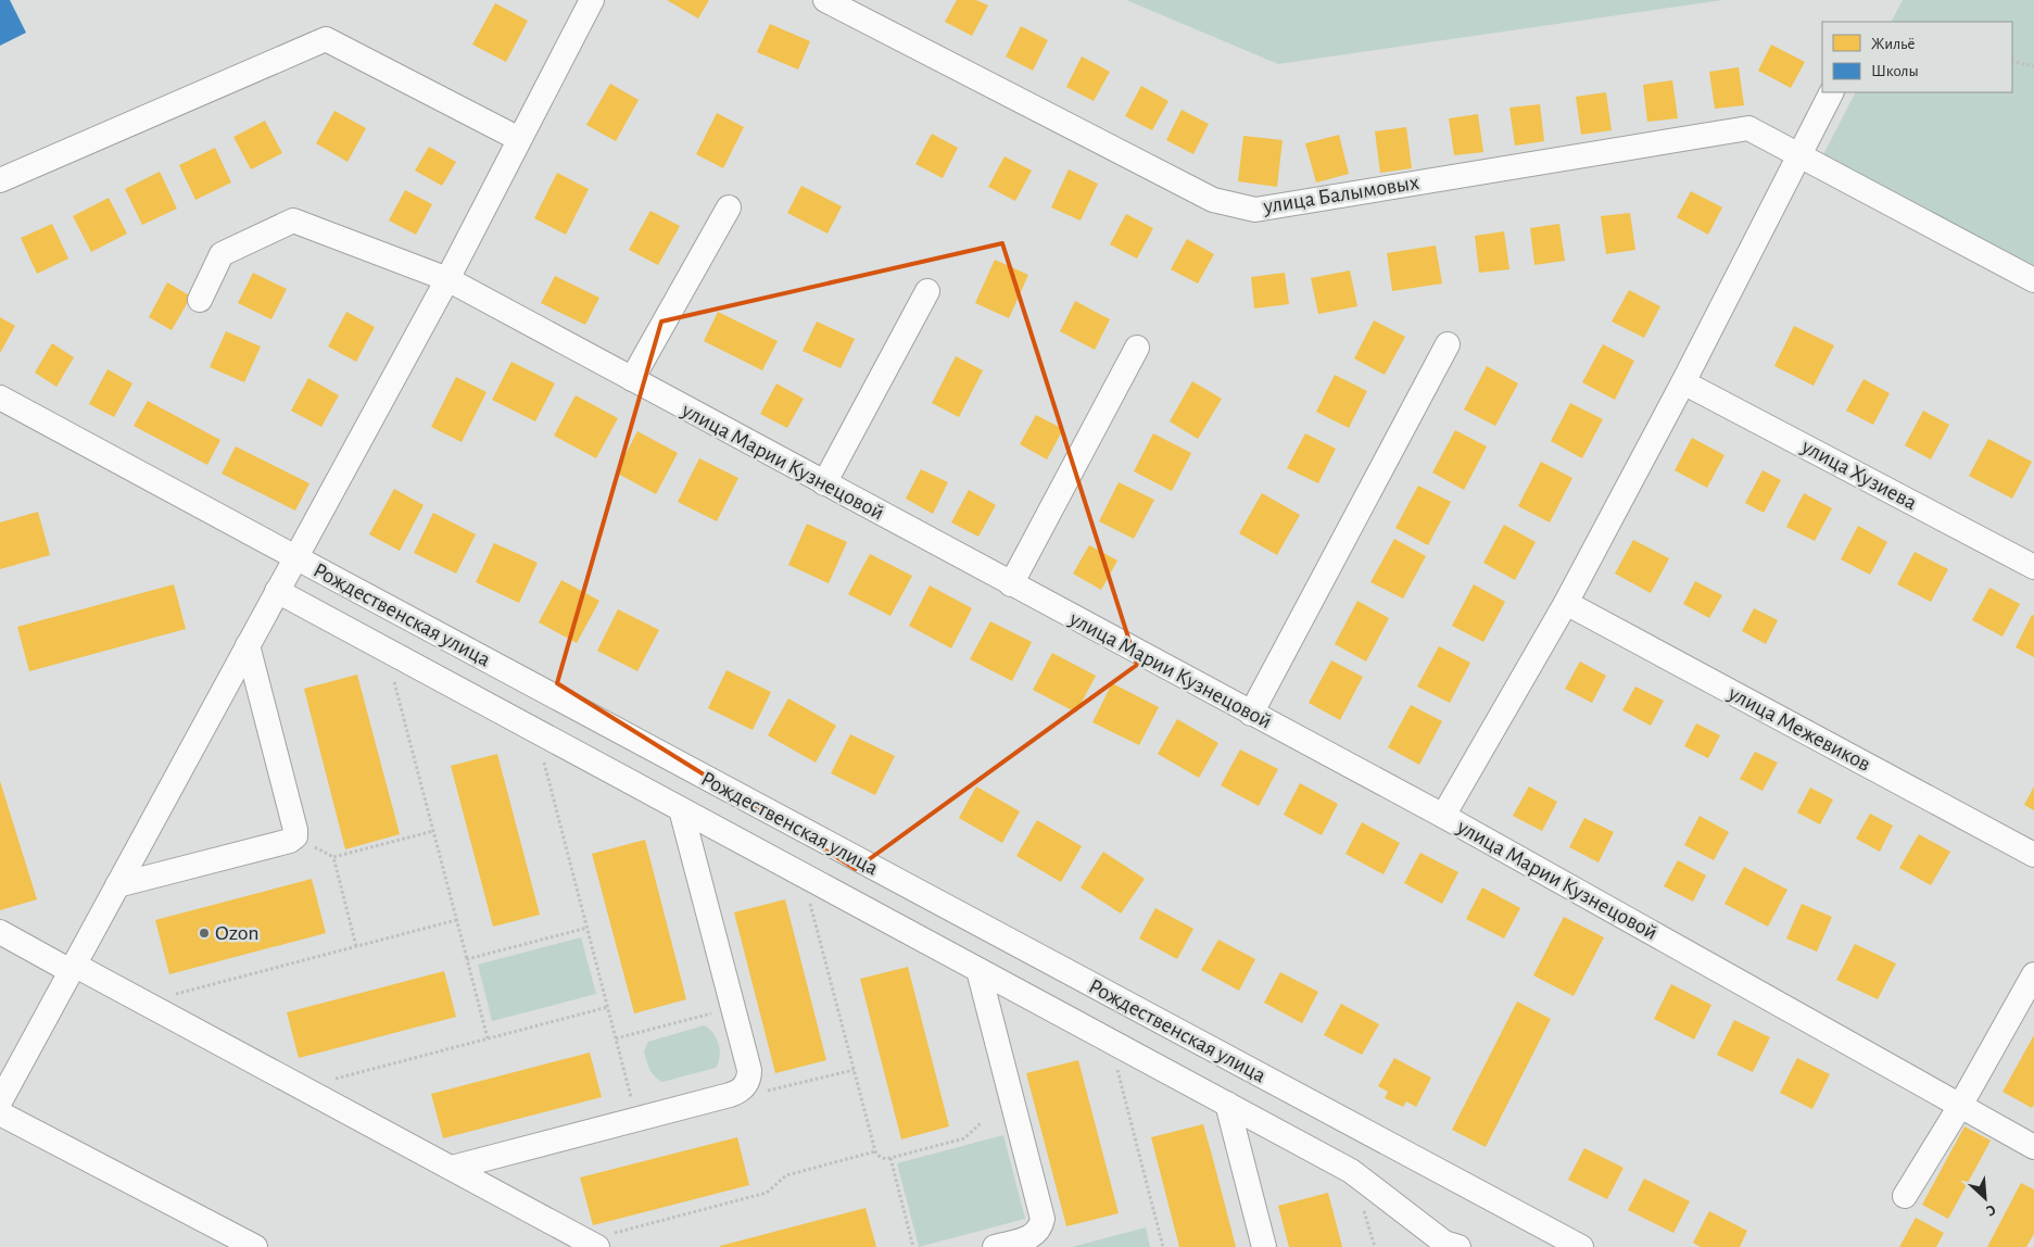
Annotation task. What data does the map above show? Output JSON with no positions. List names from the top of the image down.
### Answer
{
  "streets": {
    "street": [
      "улица Балымовых",
      "улица Марии Кузнецовой",
      "улица Хузиева",
      "Рождественская улица",
      "улица Межевиков"
    ]
  },
  "places": ["Ozon"],
  "legend": ["Жильё", "Школы"],
  "north": "bottom right"
}
